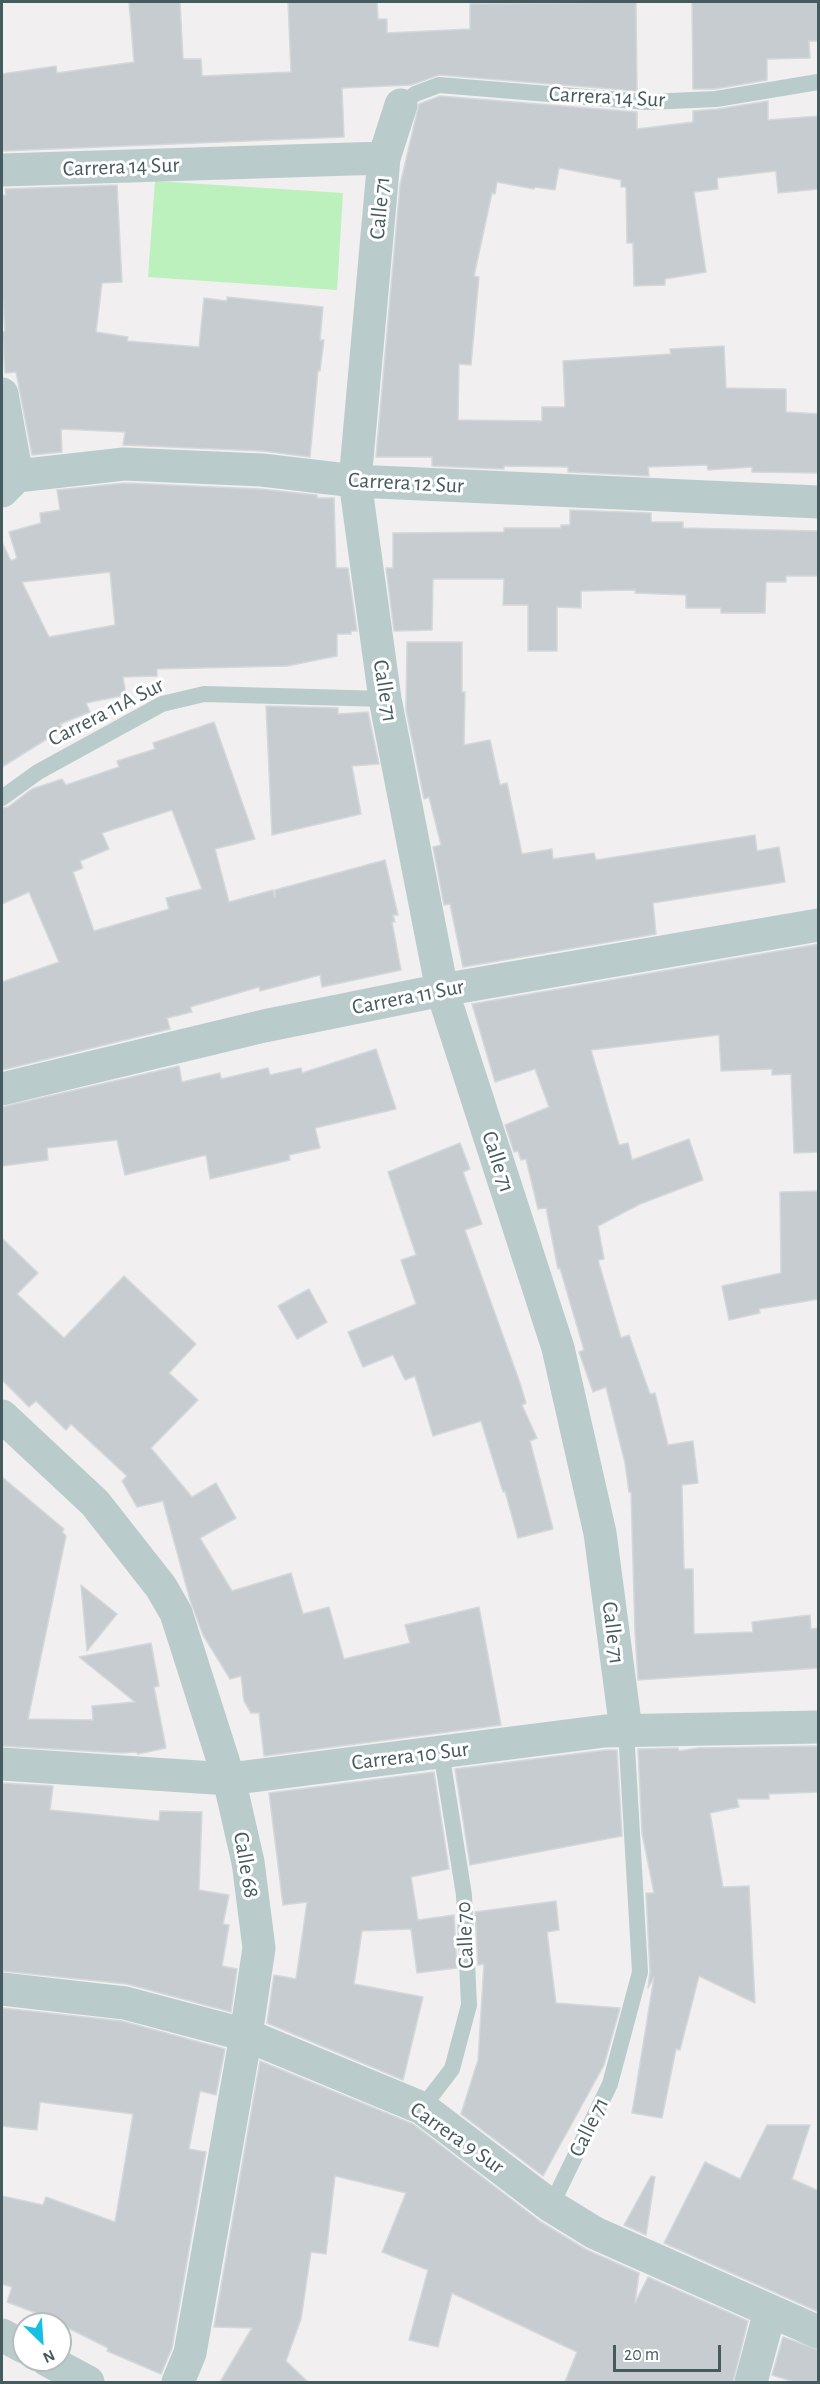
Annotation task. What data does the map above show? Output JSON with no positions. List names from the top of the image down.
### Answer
{
  "streets": {
    "street": [
      "Carrera 14 Sur",
      "Calle 71",
      "Carrera 12 Sur",
      "Carrera 11 Sur",
      "Carrera 10 Sur",
      "Calle 68",
      "Carrera 9 Sur"
    ],
    "lane": ["Carrera 11A Sur", "Calle 70"]
  },
  "crossings": [
    ["Carrera 14 Sur", "Calle 71"],
    ["Calle 71", "Carrera 12 Sur"],
    ["Calle 71", "Carrera 11A Sur"],
    ["Calle 71", "Carrera 11 Sur"],
    ["Calle 71", "Carrera 10 Sur"],
    ["Calle 71", "Carrera 9 Sur"],
    ["Carrera 10 Sur", "Calle 68"],
    ["Carrera 10 Sur", "Calle 70"],
    ["Calle 68", "Carrera 9 Sur"],
    ["Calle 70", "Carrera 9 Sur"]
  ],
  "scale_bar": "20 m",
  "north": "bottom right"
}
